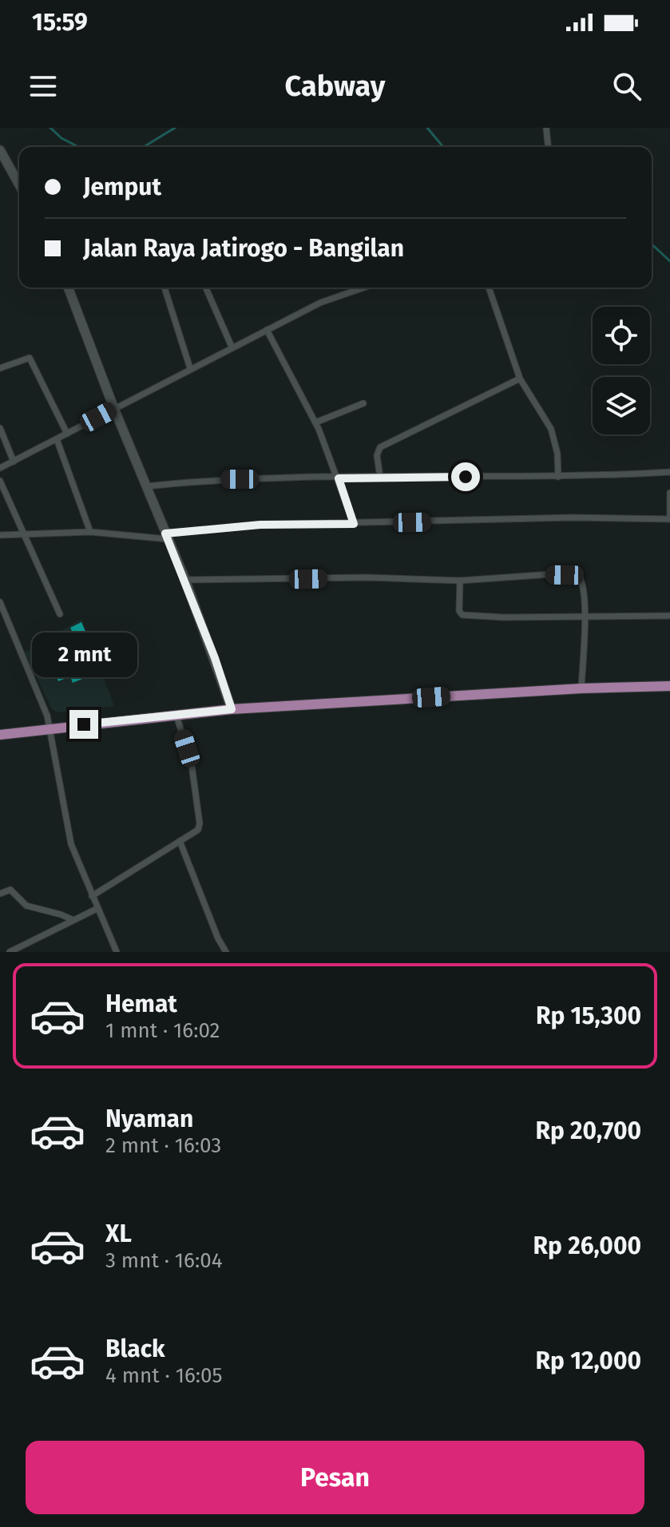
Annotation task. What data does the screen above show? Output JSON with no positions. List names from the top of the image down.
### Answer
{
  "page": {
    "status": "15:59",
    "header": "Cabway",
    "banner": ["Jemput", "Jalan Raya Jatirogo - Bangilan"],
    "bubble": "2 mnt",
    "list": [
      {
        "name": "Hemat",
        "note": "1 mnt · 16:02",
        "value": "Rp 15,300"
      },
      {
        "name": "Nyaman",
        "note": "2 mnt · 16:03",
        "value": "Rp 20,700"
      },
      {
        "name": "XL",
        "note": "3 mnt · 16:04",
        "value": "Rp 26,000"
      },
      {
        "name": "Black",
        "note": "4 mnt · 16:05",
        "value": "Rp 12,000"
      }
    ],
    "buttons": "Pesan"
  }
}
